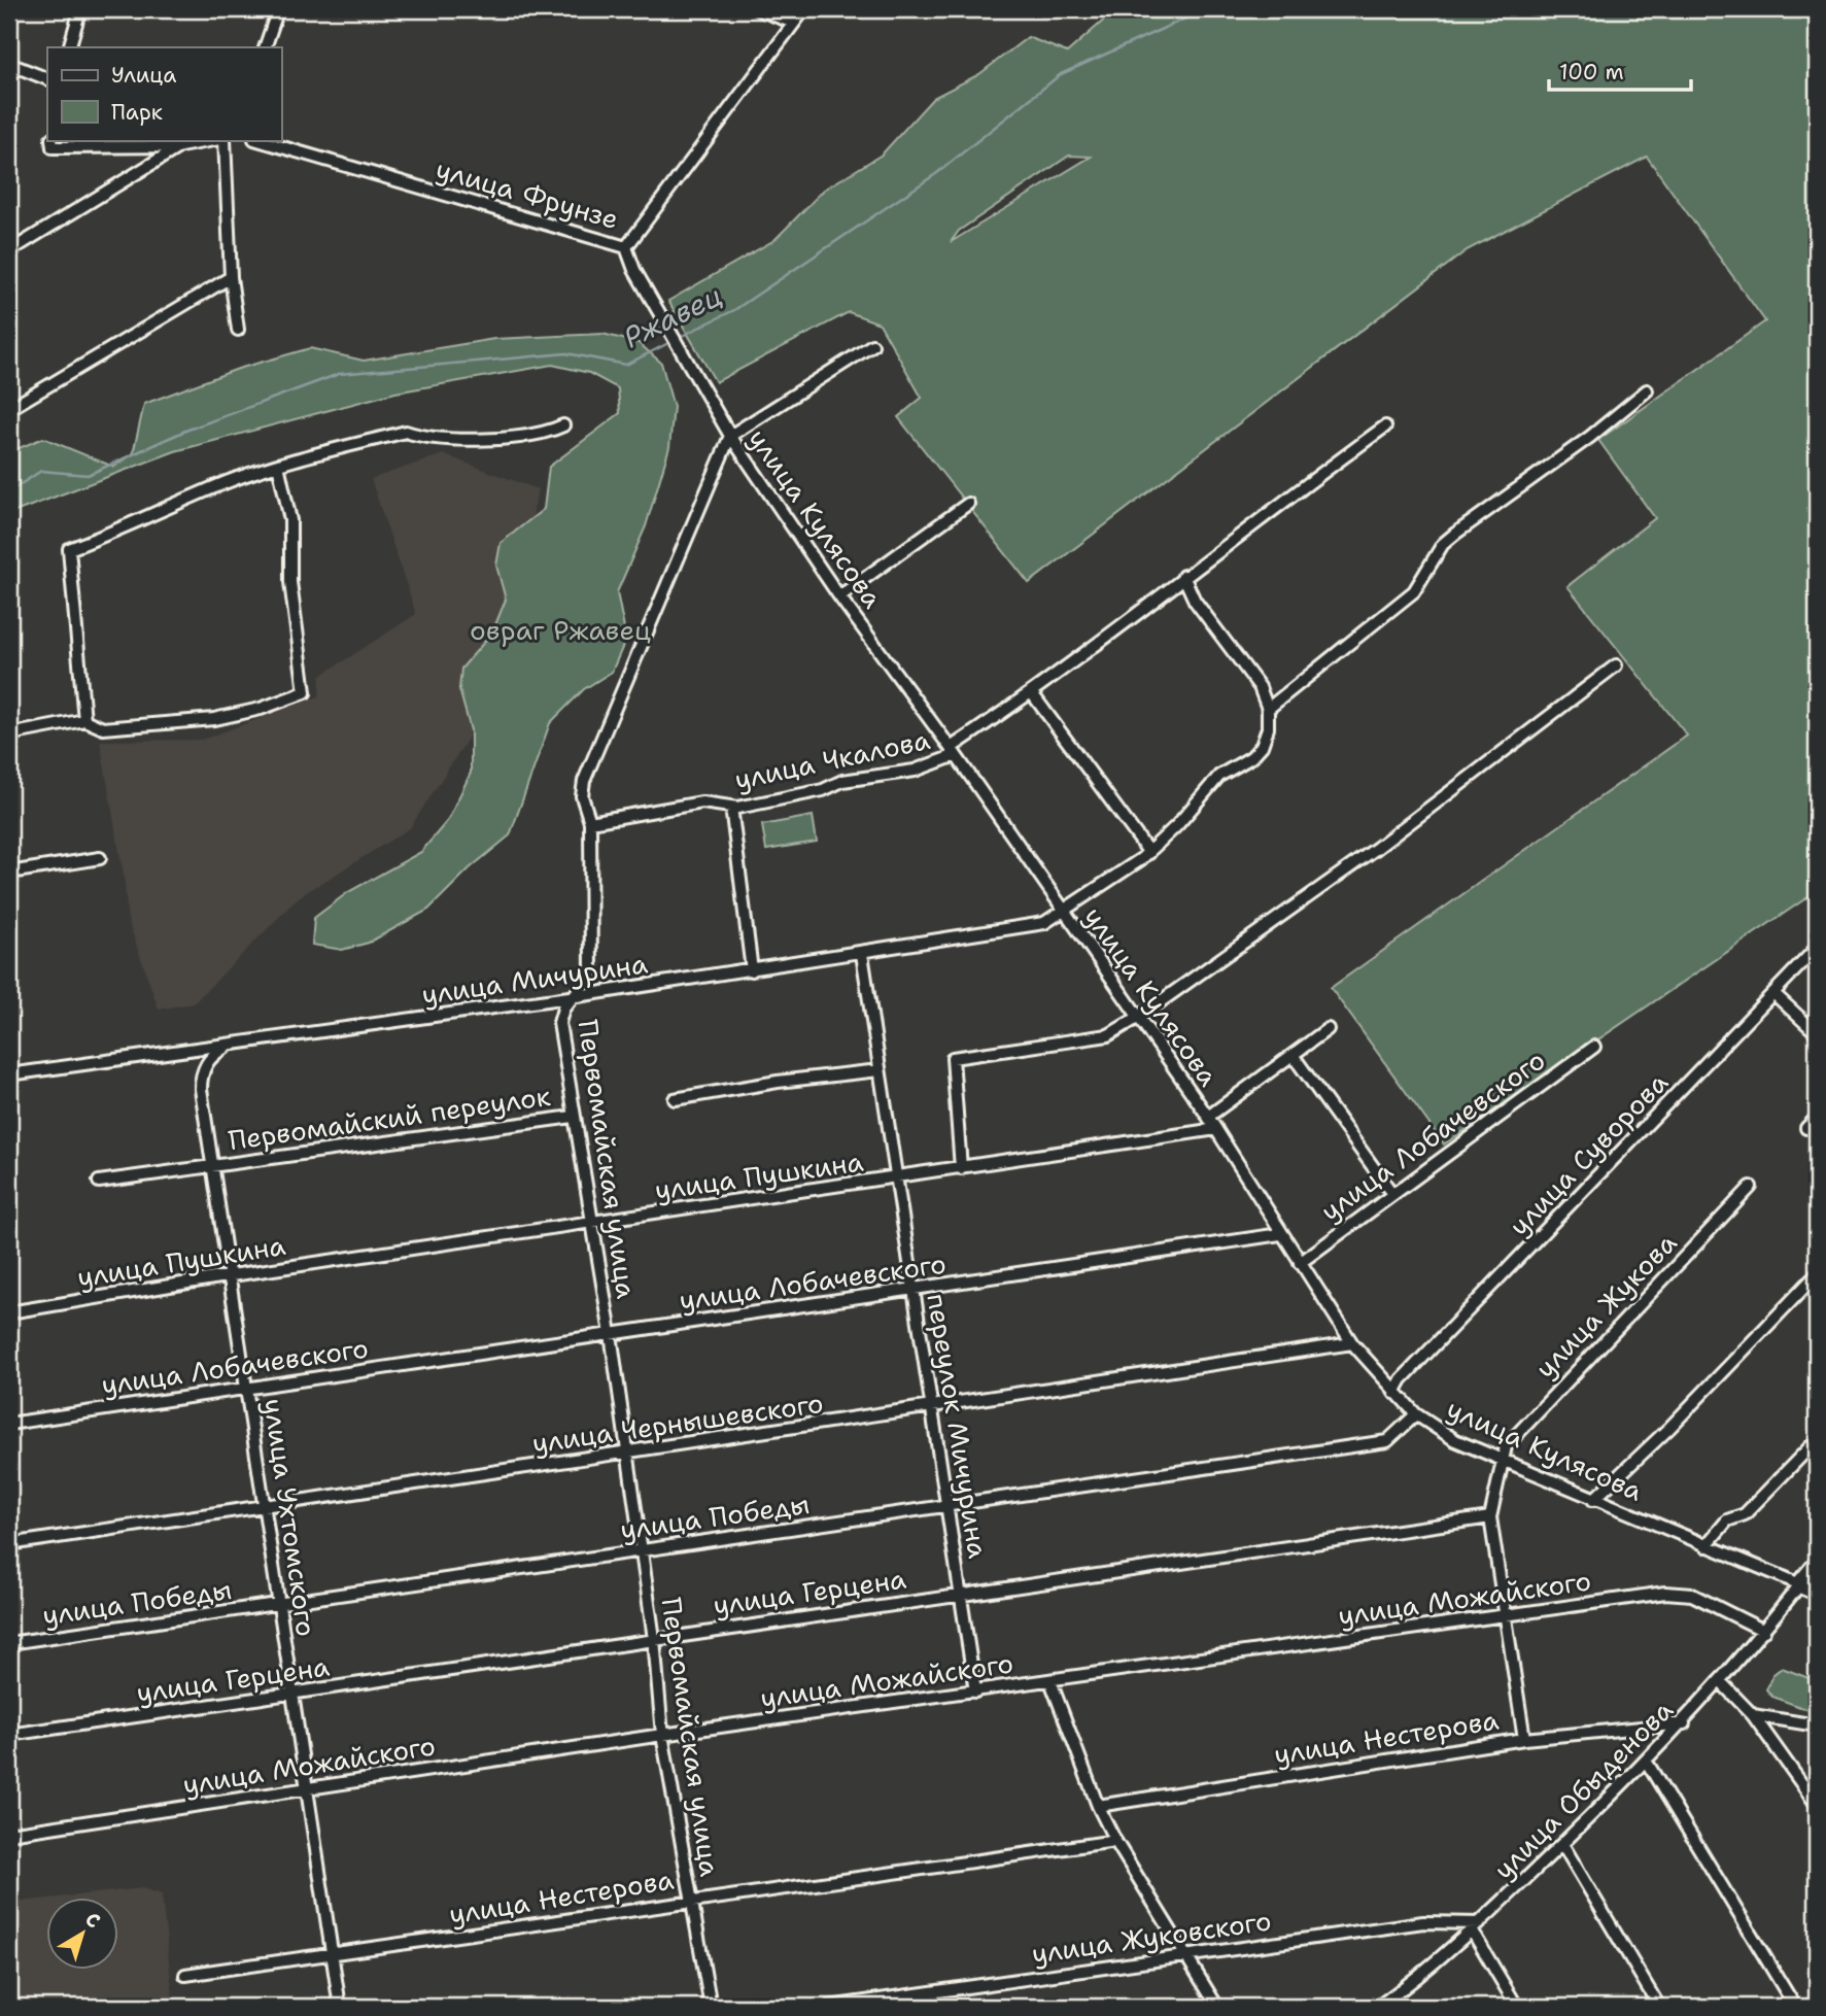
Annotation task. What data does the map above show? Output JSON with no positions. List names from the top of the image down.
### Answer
{
  "streets": {
    "street": [
      "улица Фрунзе",
      "улица Кулясова",
      "улица Чкалова",
      "улица Мичурина",
      "Первомайский переулок",
      "улица Лобачевского",
      "улица Суворова",
      "Первомайская улица",
      "улица Пушкина",
      "улица Жукова",
      "улица Чернышевского",
      "переулок Мичурина",
      "улица Победы",
      "улица Ухтомского",
      "улица Герцена",
      "улица Можайского",
      "улица Нестерова",
      "улица Обыденова",
      "улица Жуковского"
    ]
  },
  "crossings": [
    ["улица Фрунзе", "улица Кулясова"],
    ["улица Кулясова", "улица Чкалова"],
    ["улица Кулясова", "улица Мичурина"],
    ["улица Кулясова", "улица Лобачевского"],
    ["улица Кулясова", "улица Суворова"],
    ["улица Кулясова", "Первомайская улица"],
    ["улица Кулясова", "улица Пушкина"],
    ["улица Кулясова", "улица Жукова"],
    ["улица Кулясова", "улица Чернышевского"],
    ["улица Кулясова", "улица Победы"],
    ["улица Кулясова", "улица Обыденова"],
    ["улица Чкалова", "Первомайская улица"],
    ["улица Мичурина", "Первомайская улица"],
    ["улица Мичурина", "переулок Мичурина"],
    ["улица Мичурина", "улица Ухтомского"],
    ["Первомайский переулок", "Первомайская улица"],
    ["Первомайский переулок", "улица Ухтомского"],
    ["улица Лобачевского", "Первомайская улица"],
    ["улица Лобачевского", "переулок Мичурина"],
    ["улица Лобачевского", "улица Ухтомского"],
    ["Первомайская улица", "улица Пушкина"],
    ["Первомайская улица", "улица Чернышевского"],
    ["Первомайская улица", "улица Победы"],
    ["Первомайская улица", "улица Герцена"],
    ["Первомайская улица", "улица Можайского"],
    ["Первомайская улица", "улица Нестерова"],
    ["улица Пушкина", "переулок Мичурина"],
    ["улица Пушкина", "улица Ухтомского"],
    ["улица Жукова", "улица Герцена"],
    ["улица Чернышевского", "переулок Мичурина"],
    ["улица Чернышевского", "улица Ухтомского"],
    ["переулок Мичурина", "улица Победы"],
    ["переулок Мичурина", "улица Герцена"],
    ["переулок Мичурина", "улица Можайского"],
    ["улица Победы", "улица Ухтомского"],
    ["улица Ухтомского", "улица Герцена"],
    ["улица Ухтомского", "улица Можайского"],
    ["улица Ухтомского", "улица Нестерова"],
    ["улица Можайского", "улица Обыденова"],
    ["улица Нестерова", "улица Обыденова"],
    ["улица Обыденова", "улица Жуковского"]
  ],
  "water": ["Ржавец"],
  "parks": ["овраг Ржавец"],
  "legend": ["Улица", "Парк"],
  "scale_bar": "100 m",
  "north": "top right"
}
